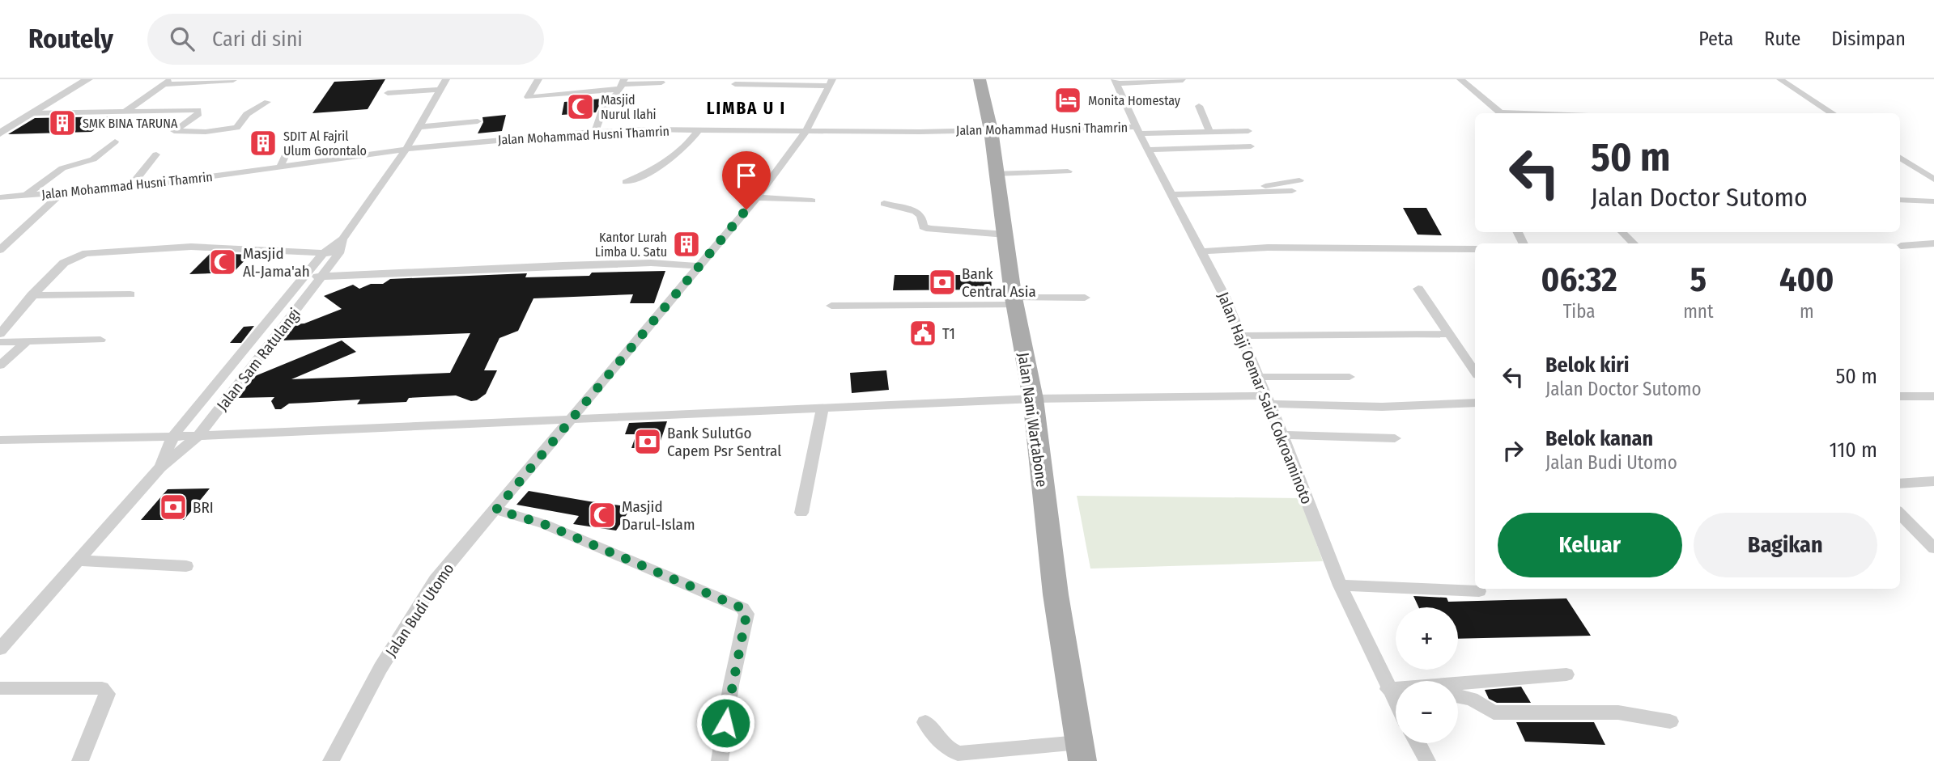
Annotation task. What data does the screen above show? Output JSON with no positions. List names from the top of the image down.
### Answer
{
  "streets": {
    "main road": ["Jalan Nani Wartabone"],
    "street": [
      "Jalan Mohammad Husni Thamrin",
      "Jalan Sam Ratulangi",
      "Jalan Haji Oemar Said Cokroaminoto",
      "Jalan Budi Utomo"
    ]
  },
  "crossings": [
    ["Jalan Mohammad Husni Thamrin", "Jalan Sam Ratulangi"],
    ["Jalan Mohammad Husni Thamrin", "Jalan Haji Oemar Said Cokroaminoto"],
    ["Jalan Mohammad Husni Thamrin", "Jalan Nani Wartabone"],
    ["Jalan Mohammad Husni Thamrin", "Jalan Budi Utomo"]
  ],
  "districts": ["LIMBA U I"],
  "places": {
    "hotel": ["Monita Homestay"],
    "mosque": ["Masjid Nurul Ilahi", "Masjid Al-Jama'ah", "Masjid Darul-Islam"],
    "building": ["SMK BINA TARUNA", "SDIT Al Fajril Ulum Gorontalo", "Kantor Lurah Limba U. Satu"],
    "bank": ["Bank Central Asia", "Bank SulutGo Capem Psr Sentral", "BRI"],
    "public building": ["T1"]
  },
  "page": {
    "header": "Routely",
    "search": "Cari di sini",
    "nav": ["Peta", "Rute", "Disimpan"],
    "turn": ["50 m", "Jalan Doctor Sutomo"],
    "eta": [
      "06:32",
      "Tiba",
      "5",
      "mnt",
      "400",
      "m"
    ],
    "list": [
      {
        "name": "Belok kiri",
        "note": "Jalan Doctor Sutomo",
        "value": "50 m"
      },
      {
        "name": "Belok kanan",
        "note": "Jalan Budi Utomo",
        "value": "110 m"
      }
    ],
    "buttons": ["Keluar", "Bagikan"],
    "map_buttons": ["+", "−"]
  }
}
